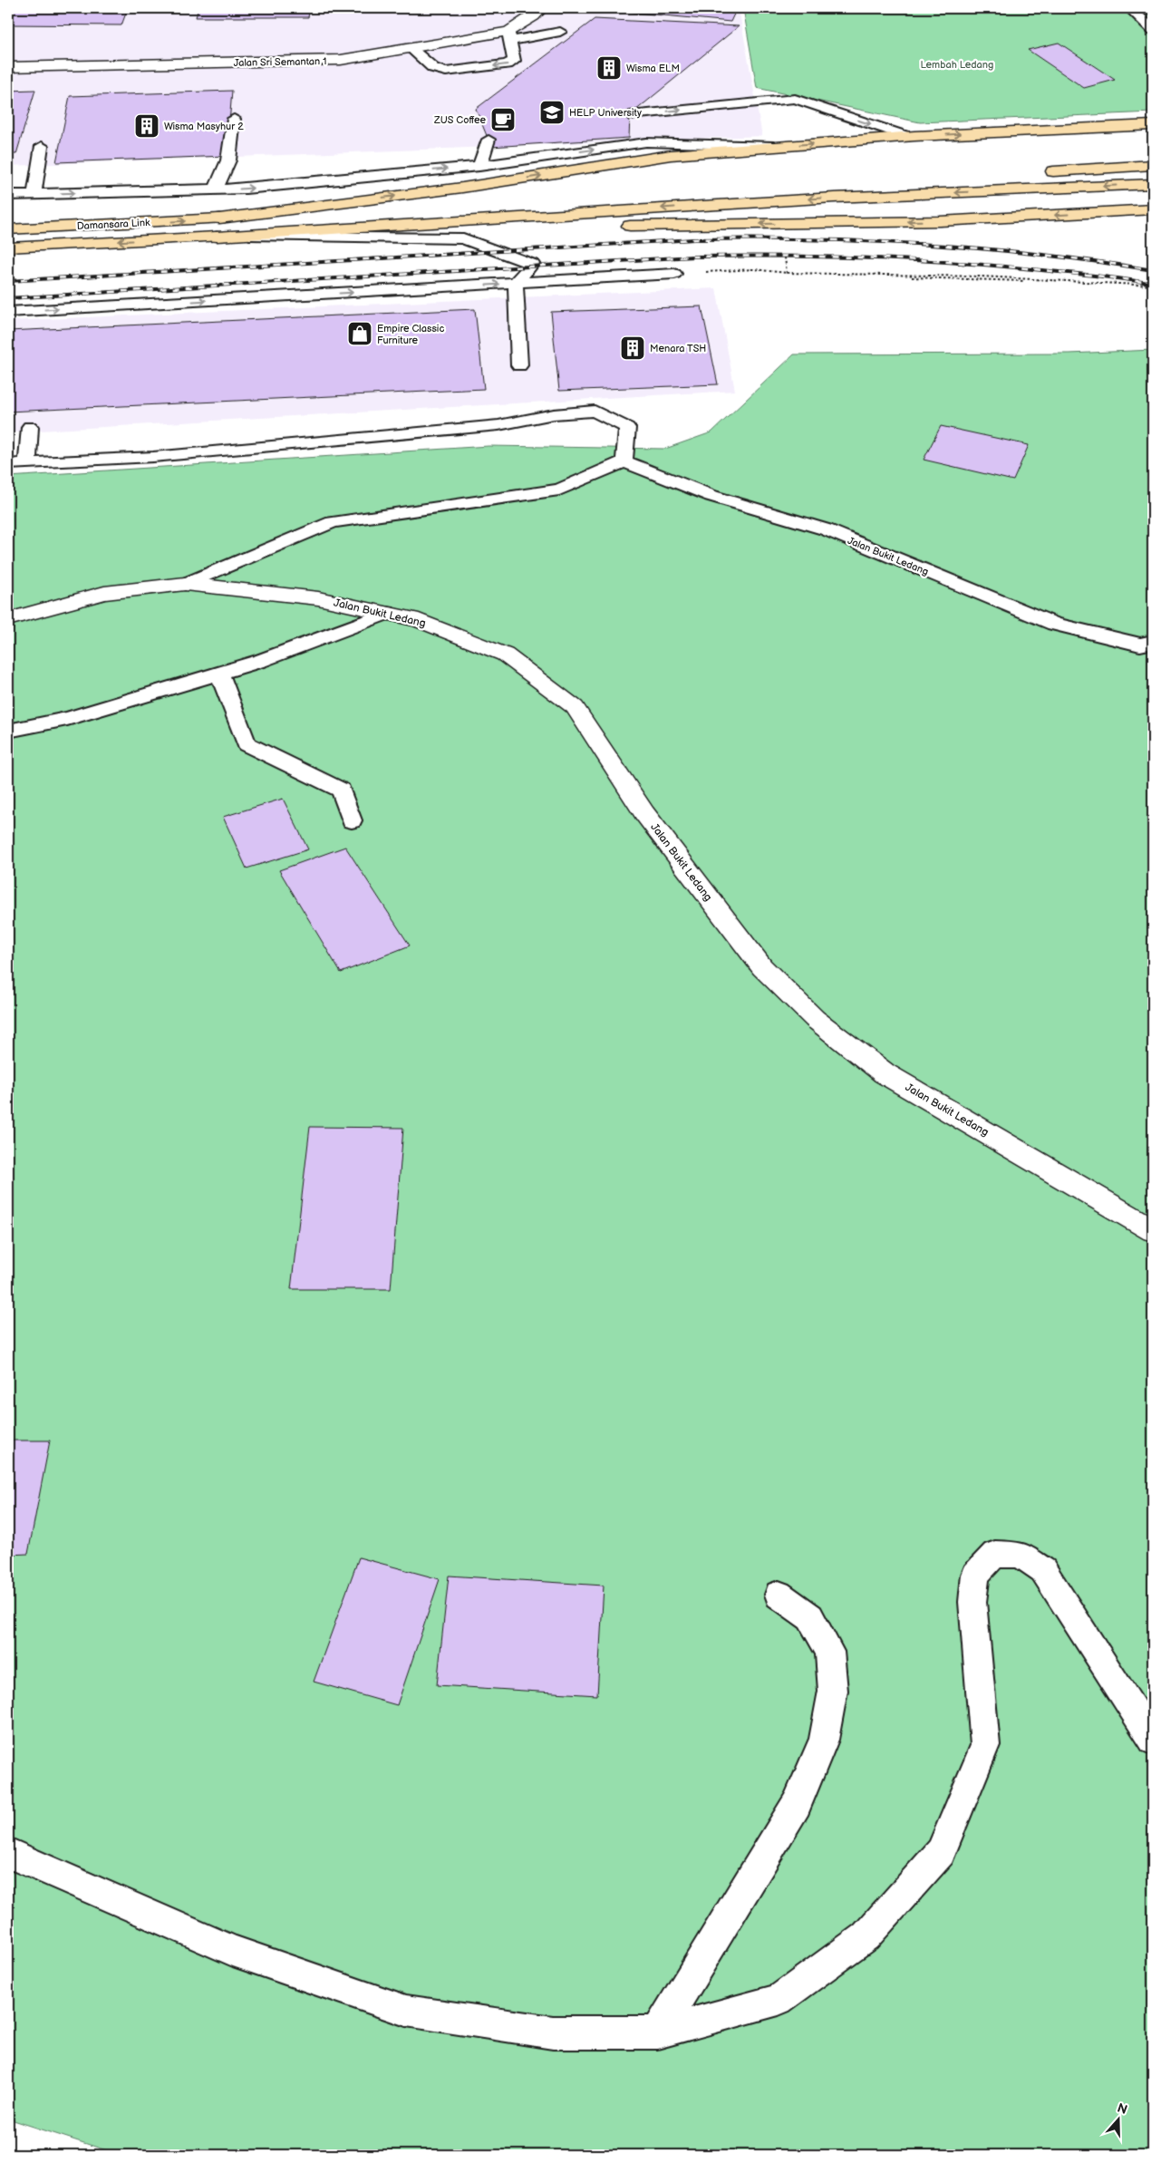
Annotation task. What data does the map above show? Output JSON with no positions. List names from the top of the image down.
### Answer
{
  "streets": {
    "main road": ["Damansara Link"],
    "street": ["Jalan Sri Semantan 1", "Jalan Bukit Ledang"]
  },
  "parks": ["Lembah Ledang"],
  "places": {
    "building": ["Wisma ELM", "Wisma Masyhur 2", "Menara TSH"],
    "school or university": ["HELP University"],
    "cafe": ["ZUS Coffee"],
    "shop": ["Empire Classic Furniture"]
  },
  "north": "top"
}
